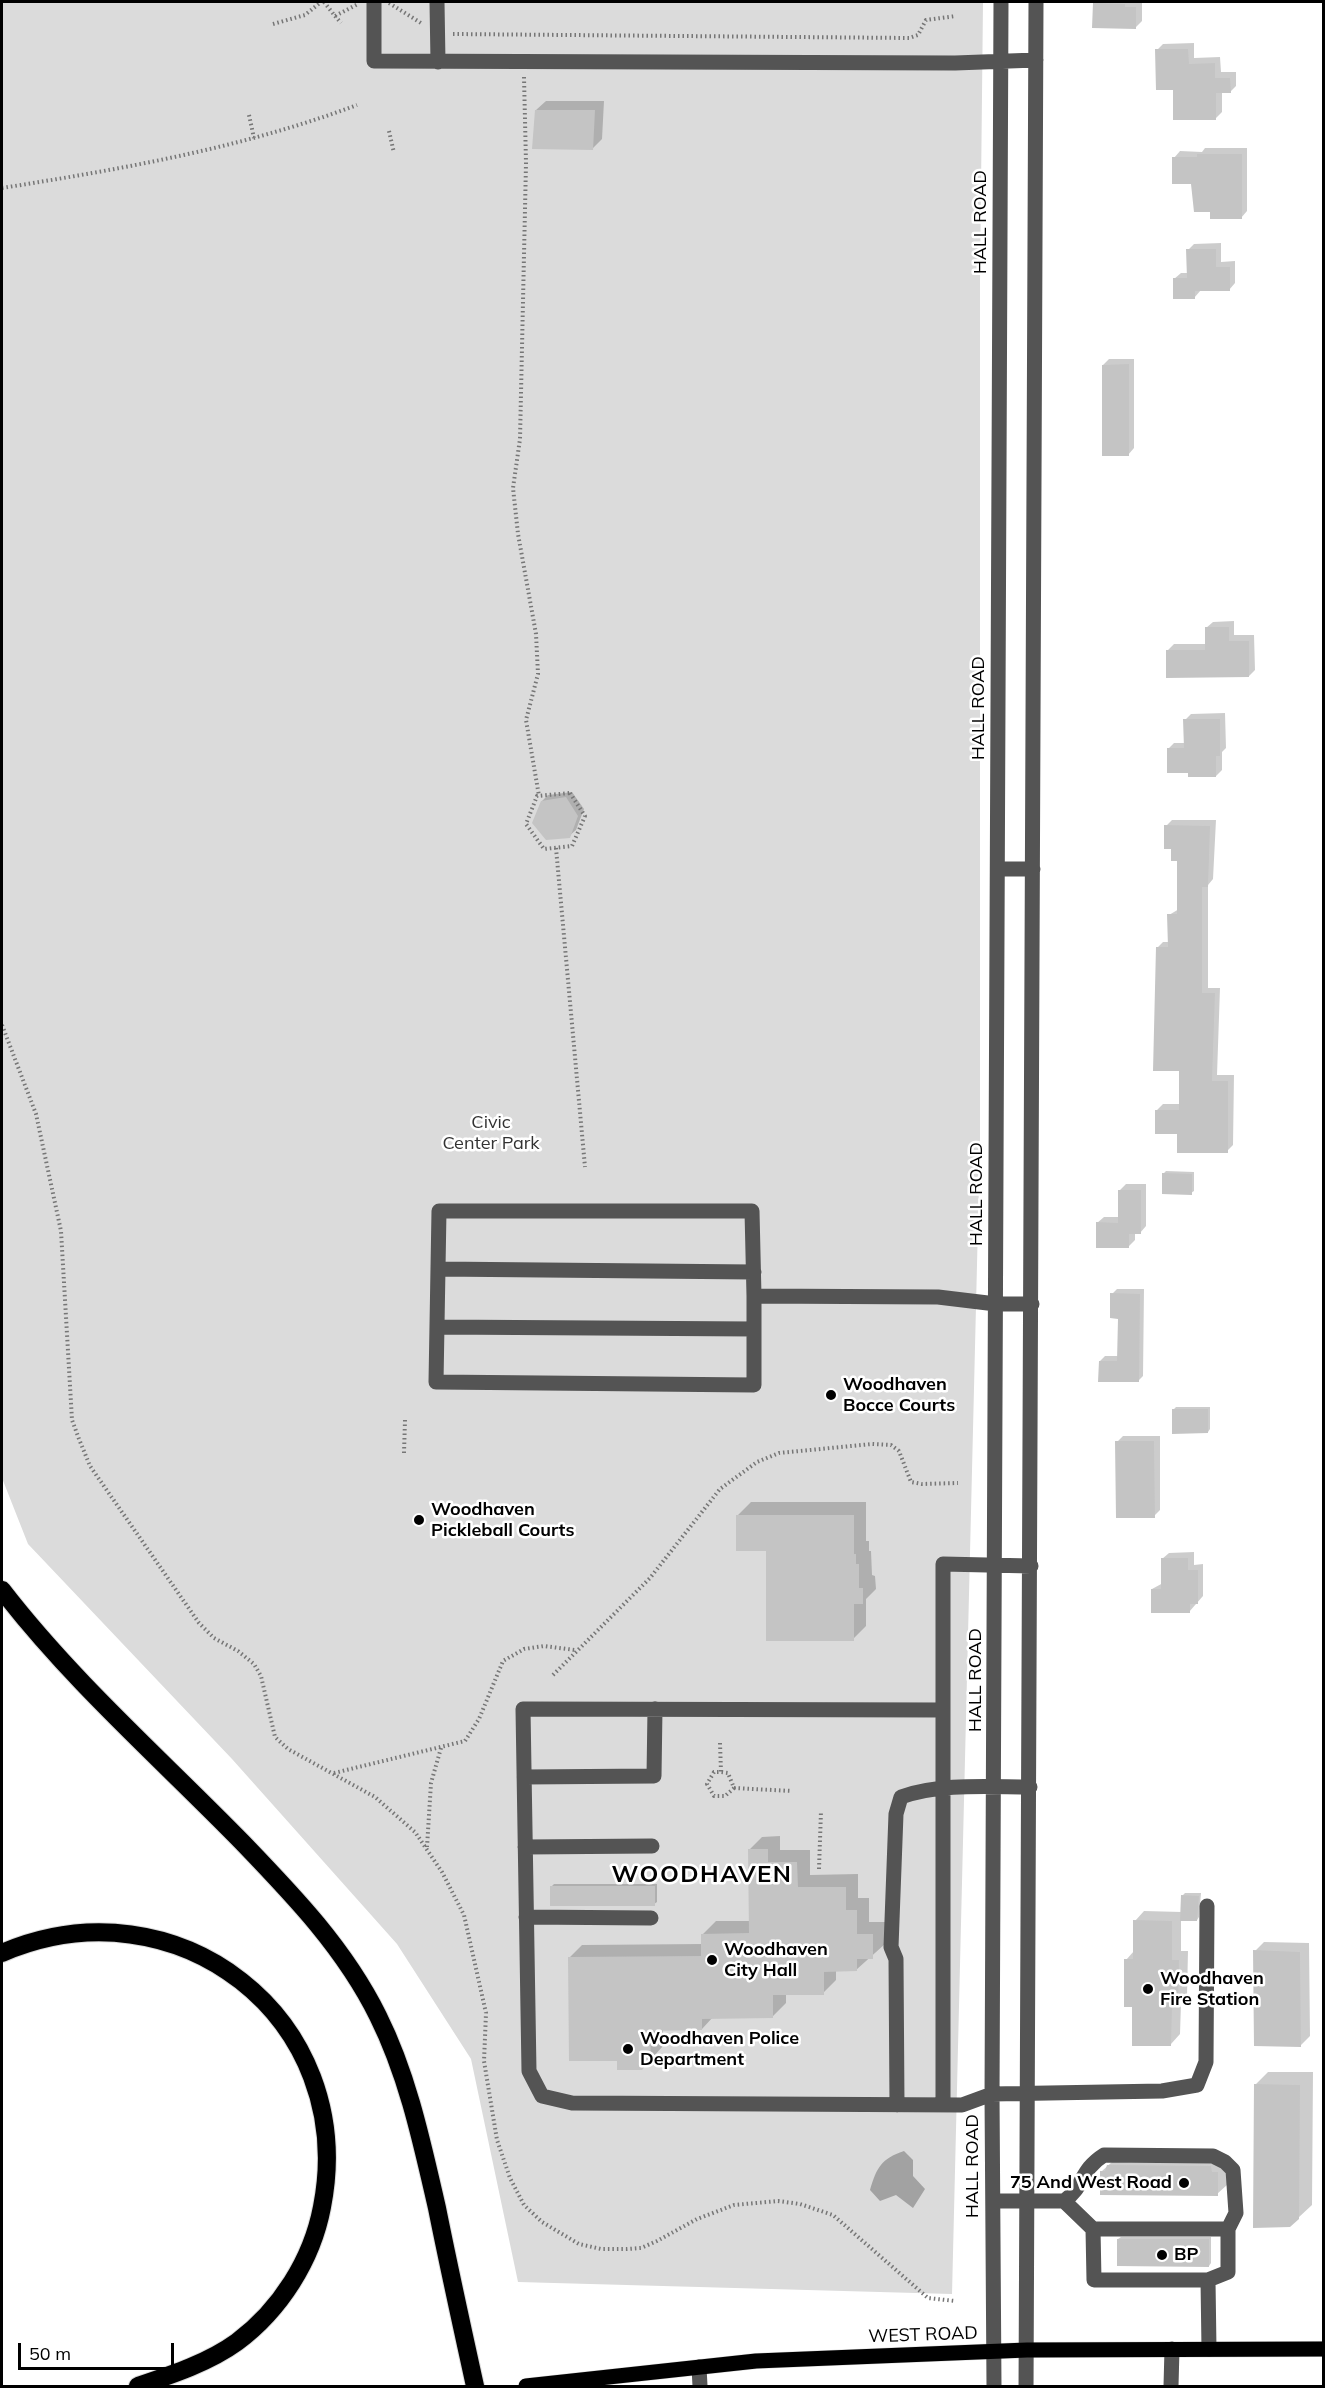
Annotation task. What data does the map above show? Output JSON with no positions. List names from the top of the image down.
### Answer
{
  "streets": {
    "main road": ["WEST ROAD"],
    "street": ["HALL ROAD"]
  },
  "crossings": [
    ["HALL ROAD", "WEST ROAD"]
  ],
  "districts": ["WOODHAVEN"],
  "parks": ["Civic Center Park"],
  "places": [
    "Woodhaven Bocce Courts",
    "Woodhaven Pickleball Courts",
    "Woodhaven City Hall",
    "Woodhaven Fire Station",
    "Woodhaven Police Department",
    "75 And West Road",
    "BP"
  ],
  "scale_bar": "50 m"
}
